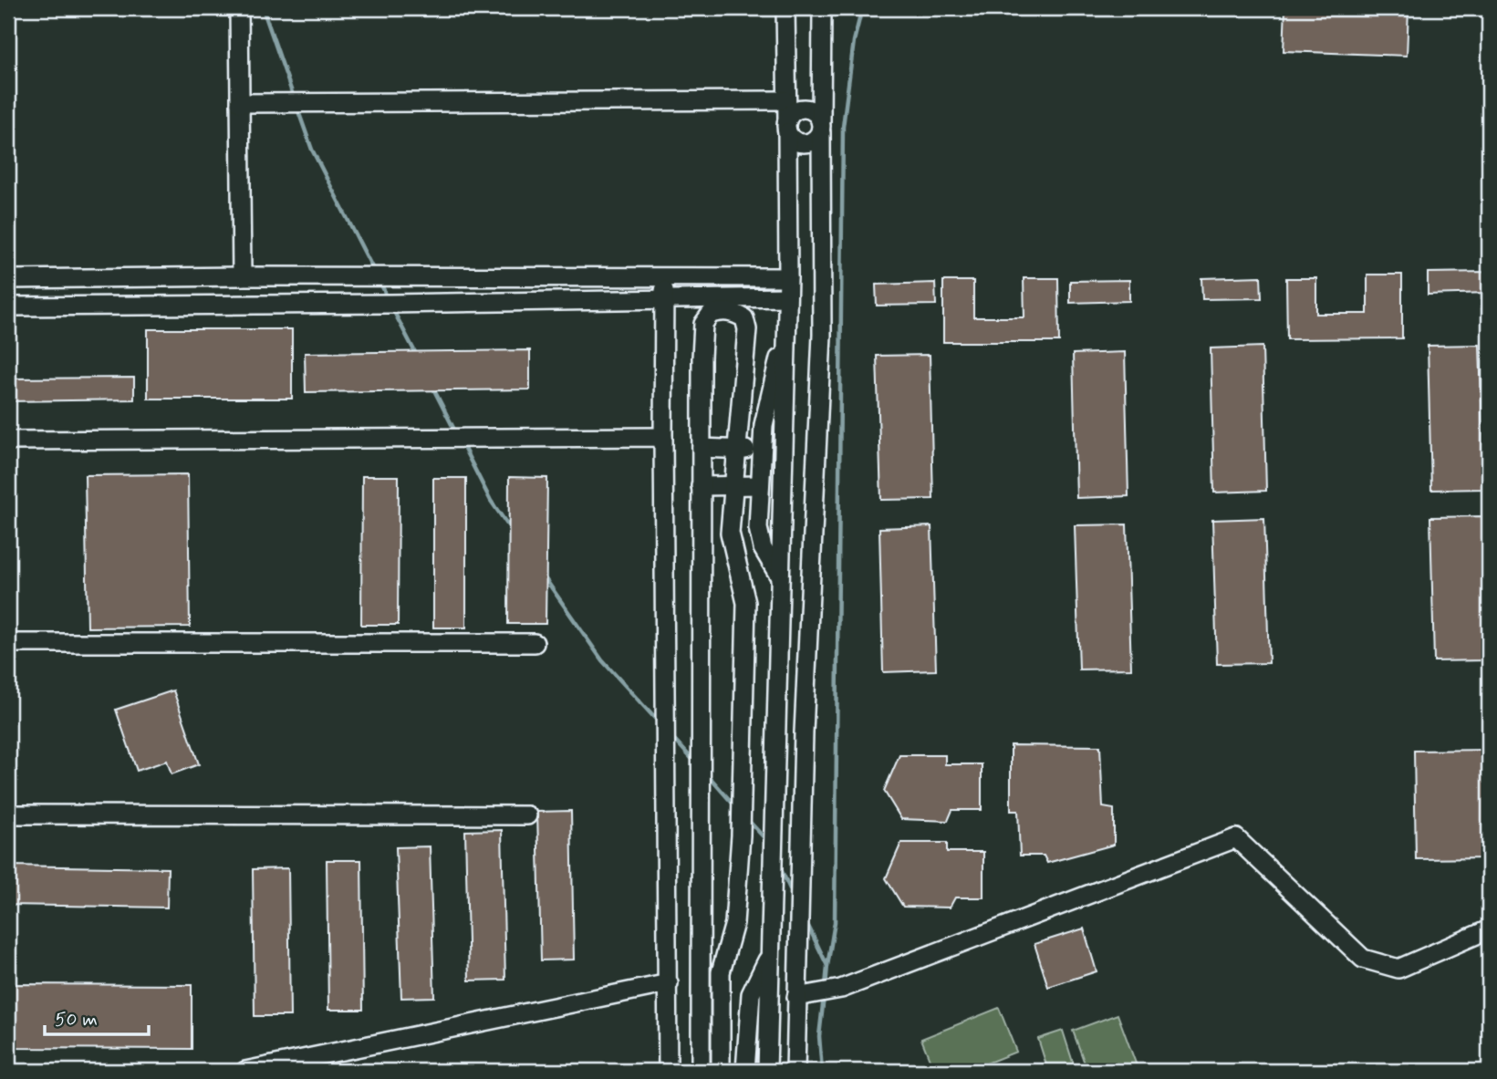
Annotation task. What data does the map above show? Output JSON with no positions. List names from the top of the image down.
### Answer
{
  "scale_bar": "50 m"
}
